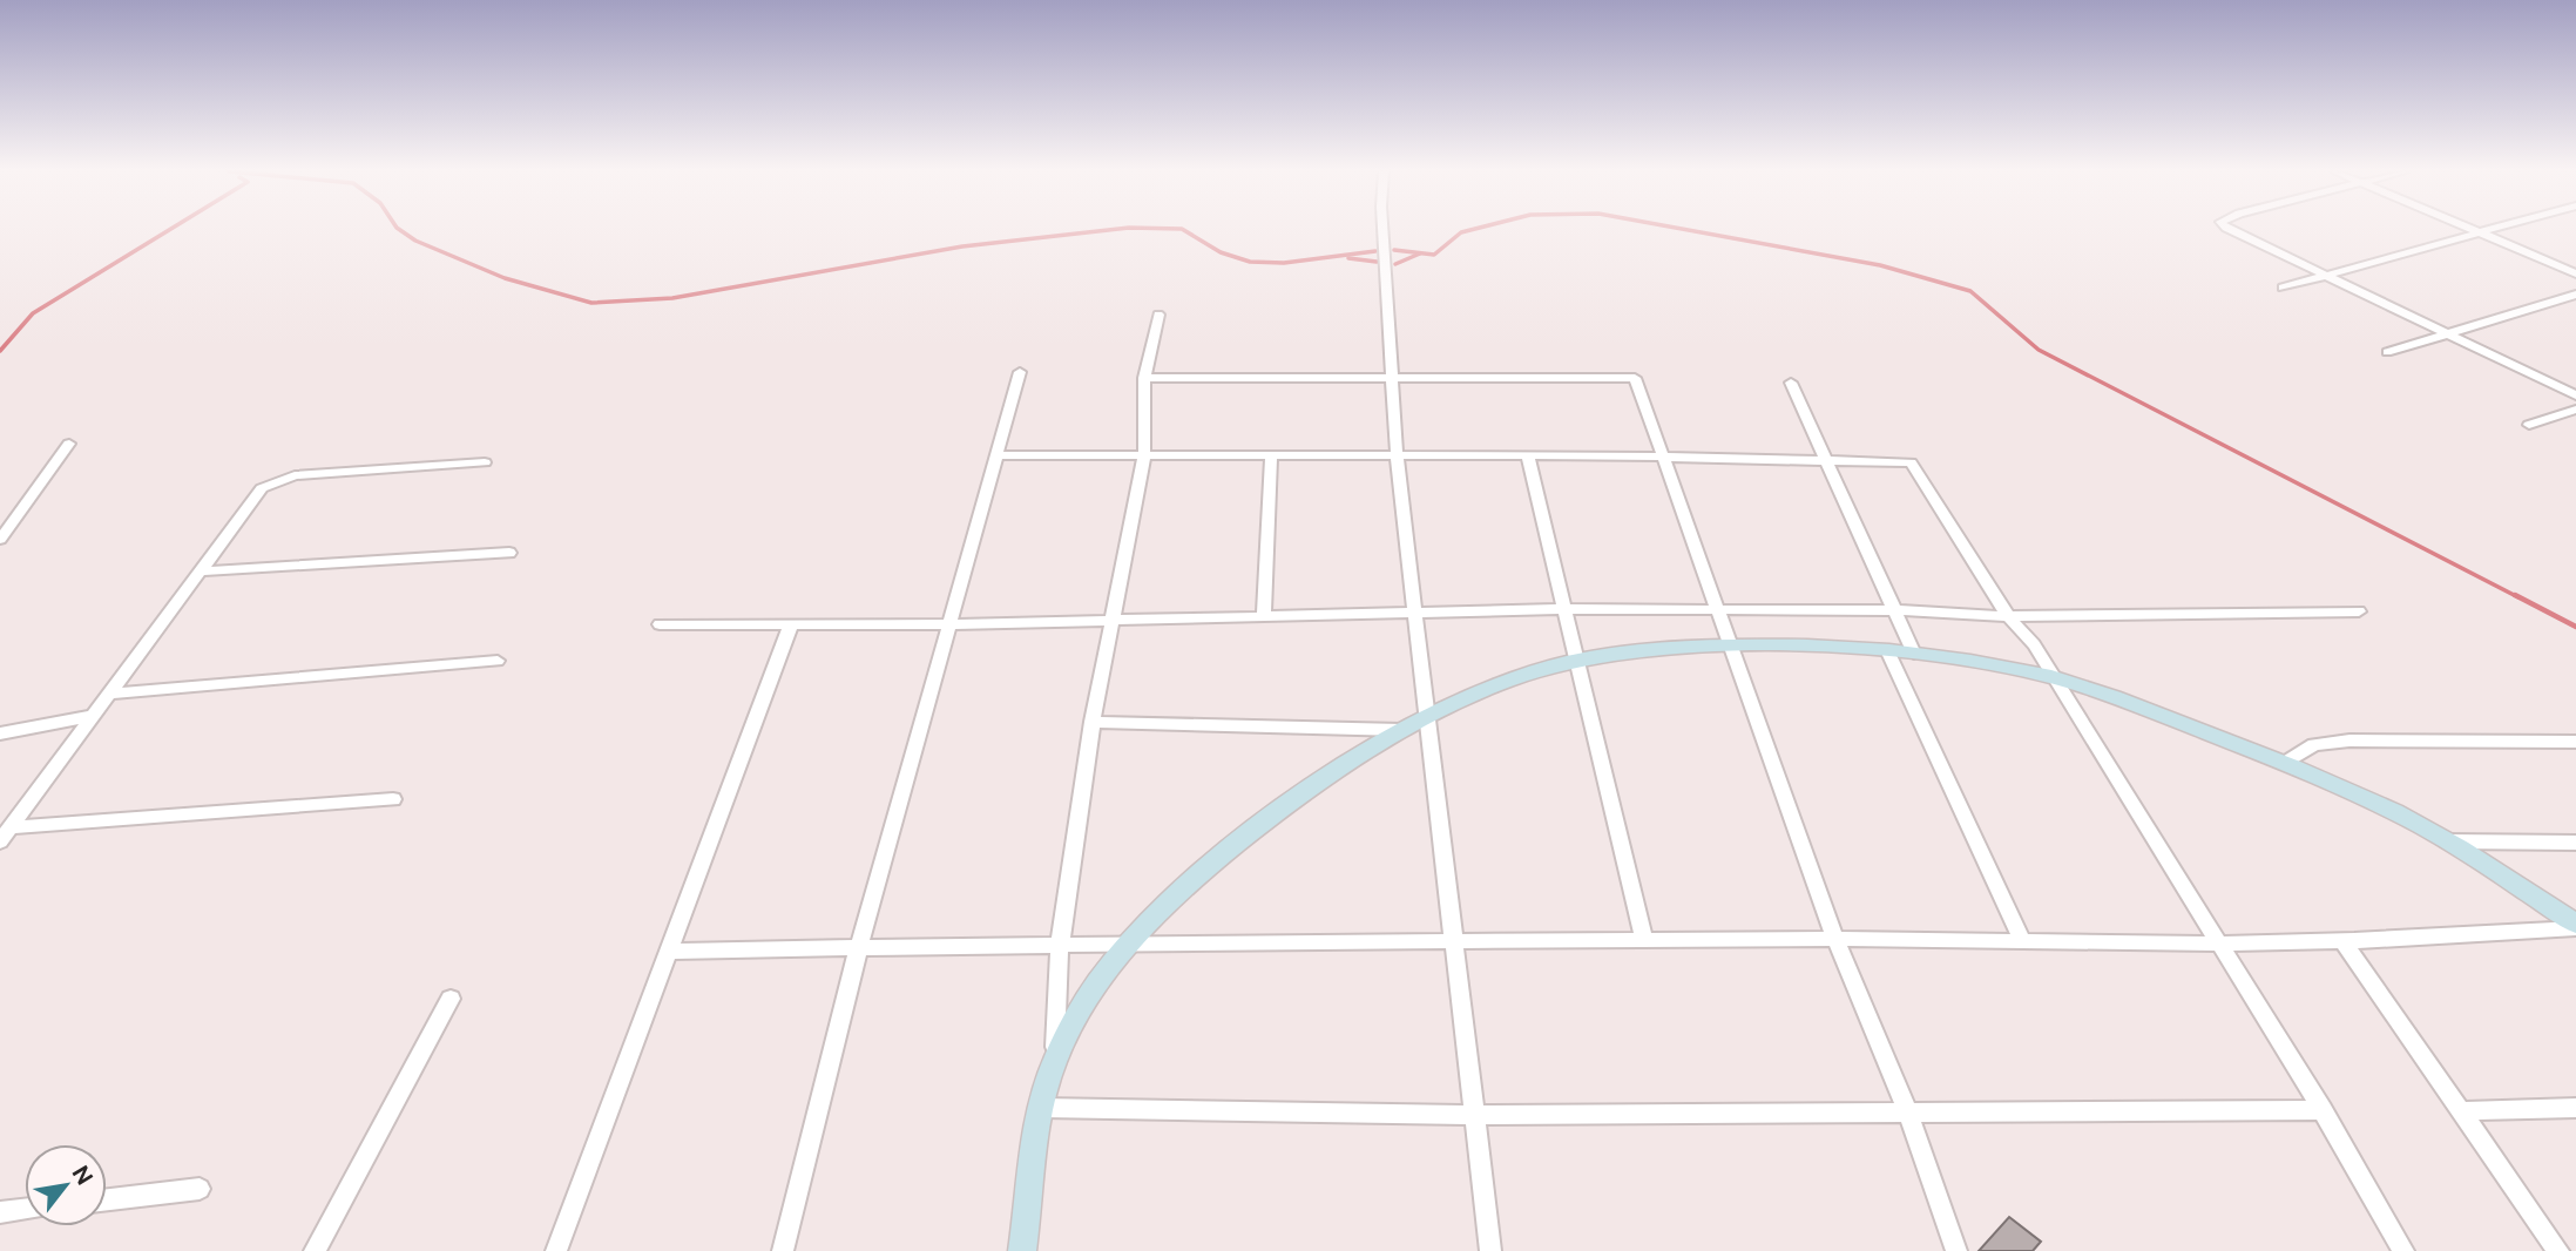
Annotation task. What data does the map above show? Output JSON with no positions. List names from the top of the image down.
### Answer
{
  "north": "top right"
}
